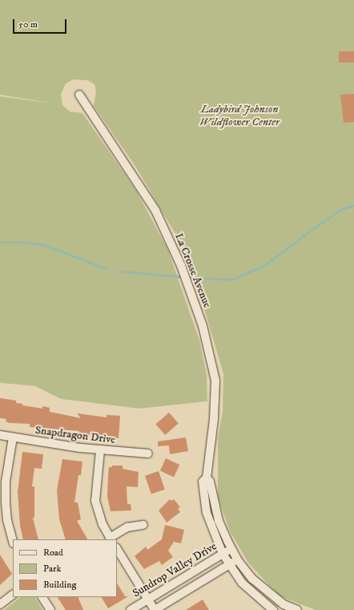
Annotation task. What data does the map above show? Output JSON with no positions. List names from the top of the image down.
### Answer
{
  "streets": {
    "street": ["La Crosse Avenue", "Snapdragon Drive", "Sundrop Valley Drive"]
  },
  "crossings": [
    ["La Crosse Avenue", "Sundrop Valley Drive"]
  ],
  "parks": ["Ladybird Johnson Wildflower Center"],
  "legend": ["Road", "Park", "Building"],
  "scale_bar": "50 m"
}
